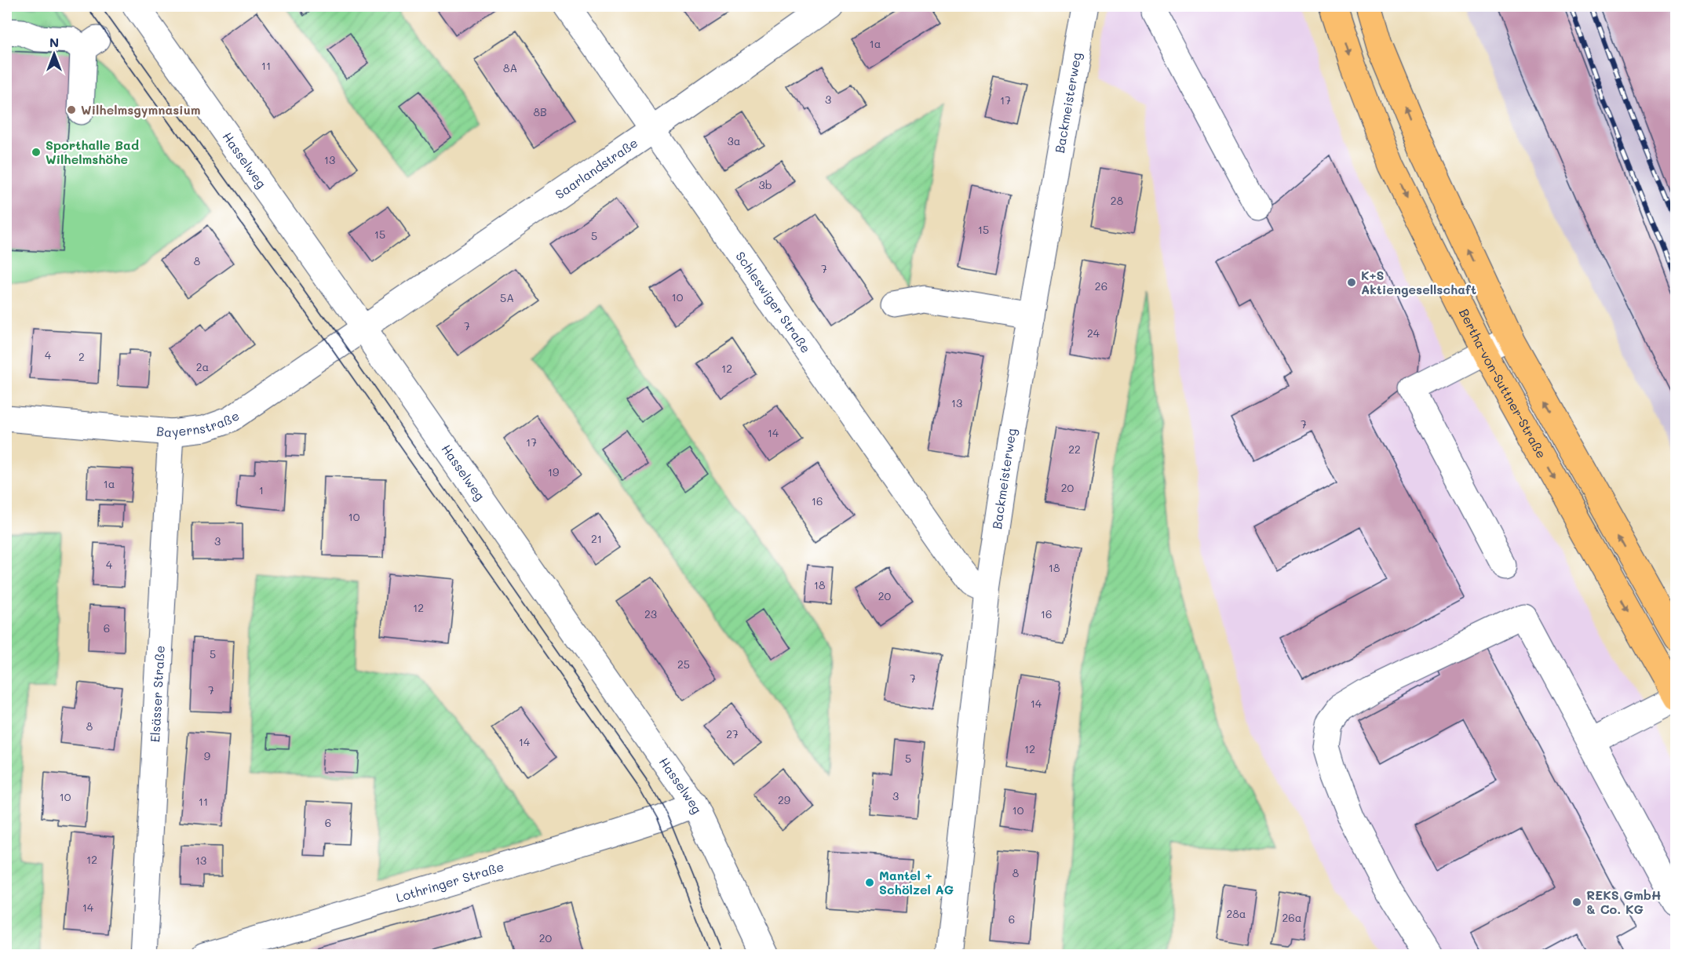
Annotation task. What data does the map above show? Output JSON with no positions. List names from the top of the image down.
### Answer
{
  "streets": {
    "main road": ["Bertha-von-Suttner-Straße"],
    "street": [
      "Backmeisterweg",
      "Hasselweg",
      "Saarlandstraße",
      "Schleswiger Straße",
      "Bayernstraße",
      "Elsässer Straße",
      "Lothringer Straße"
    ]
  },
  "crossings": [
    ["Backmeisterweg", "Schleswiger Straße"],
    ["Hasselweg", "Saarlandstraße"],
    ["Hasselweg", "Bayernstraße"],
    ["Hasselweg", "Lothringer Straße"],
    ["Saarlandstraße", "Schleswiger Straße"],
    ["Saarlandstraße", "Bayernstraße"],
    ["Bayernstraße", "Elsässer Straße"]
  ],
  "places": [
    "Wilhelmsgymnasium",
    "Sporthalle Bad Wilhelmshöhe",
    "K+S Aktiengesellschaft",
    "Mantel + Schölzel AG",
    "REKS GmbH & Co. KG"
  ],
  "house_numbers": [
    "1a",
    "11",
    "8A",
    "3",
    "17",
    "8B",
    "3a",
    "13",
    "3b",
    "28",
    "15",
    "15",
    "5",
    "8",
    "7",
    "26",
    "10",
    "5A",
    "7",
    "24",
    "4",
    "2",
    "2a",
    "12",
    "13",
    "7",
    "14",
    "17",
    "22",
    "19",
    "1a",
    "20",
    "1",
    "16",
    "10",
    "21",
    "3",
    "4",
    "18",
    "18",
    "20",
    "12",
    "23",
    "16",
    "6",
    "5",
    "25",
    "7",
    "7",
    "14",
    "8",
    "27",
    "14",
    "12",
    "9",
    "5",
    "3",
    "10",
    "29",
    "11",
    "10",
    "6",
    "12",
    "13",
    "8",
    "14",
    "28a",
    "26a",
    "6",
    "20"
  ],
  "north": "top"
}
